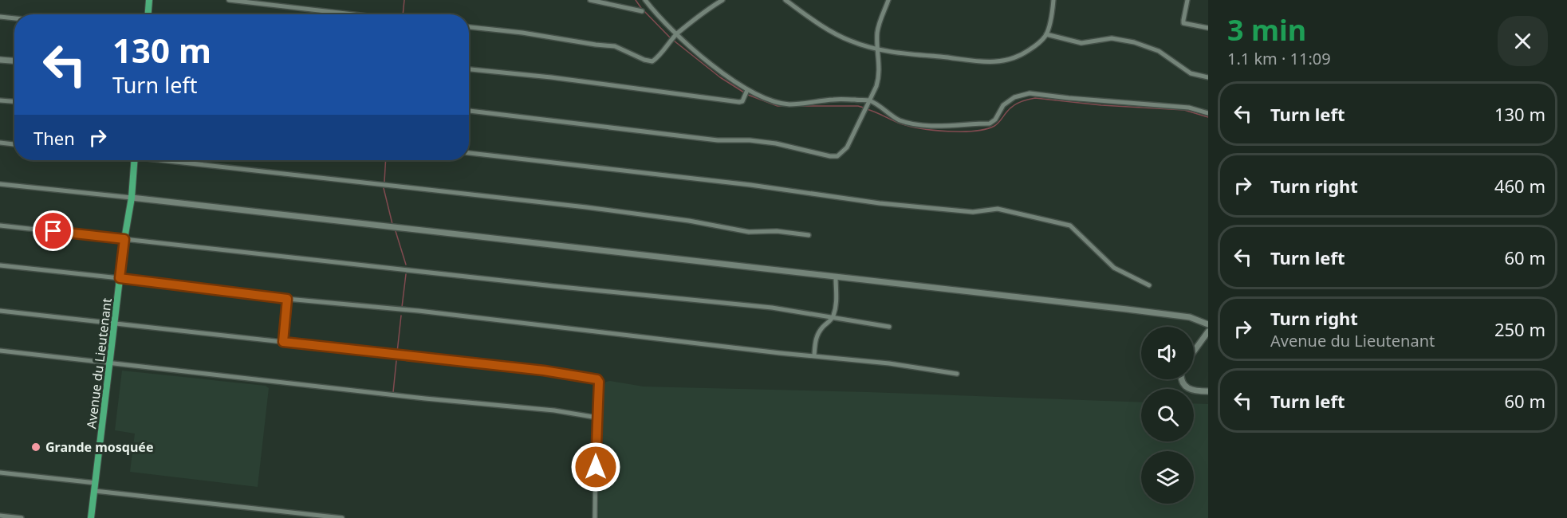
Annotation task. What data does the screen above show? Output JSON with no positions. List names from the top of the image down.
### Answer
{
  "streets": {
    "main road": ["Avenue du Lieutenant"]
  },
  "places": ["Grande mosquée"],
  "page": {
    "heading": ["3 min", "1.1 km · 11:09"],
    "turn": ["130 m", "Turn left"],
    "list": [
      {
        "name": "Turn left",
        "value": "130 m"
      },
      {
        "name": "Turn right",
        "value": "460 m"
      },
      {
        "name": "Turn left",
        "value": "60 m"
      },
      {
        "name": "Turn right",
        "note": "Avenue du Lieutenant",
        "value": "250 m"
      },
      {
        "name": "Turn left",
        "value": "60 m"
      }
    ],
    "then": "Then"
  }
}
